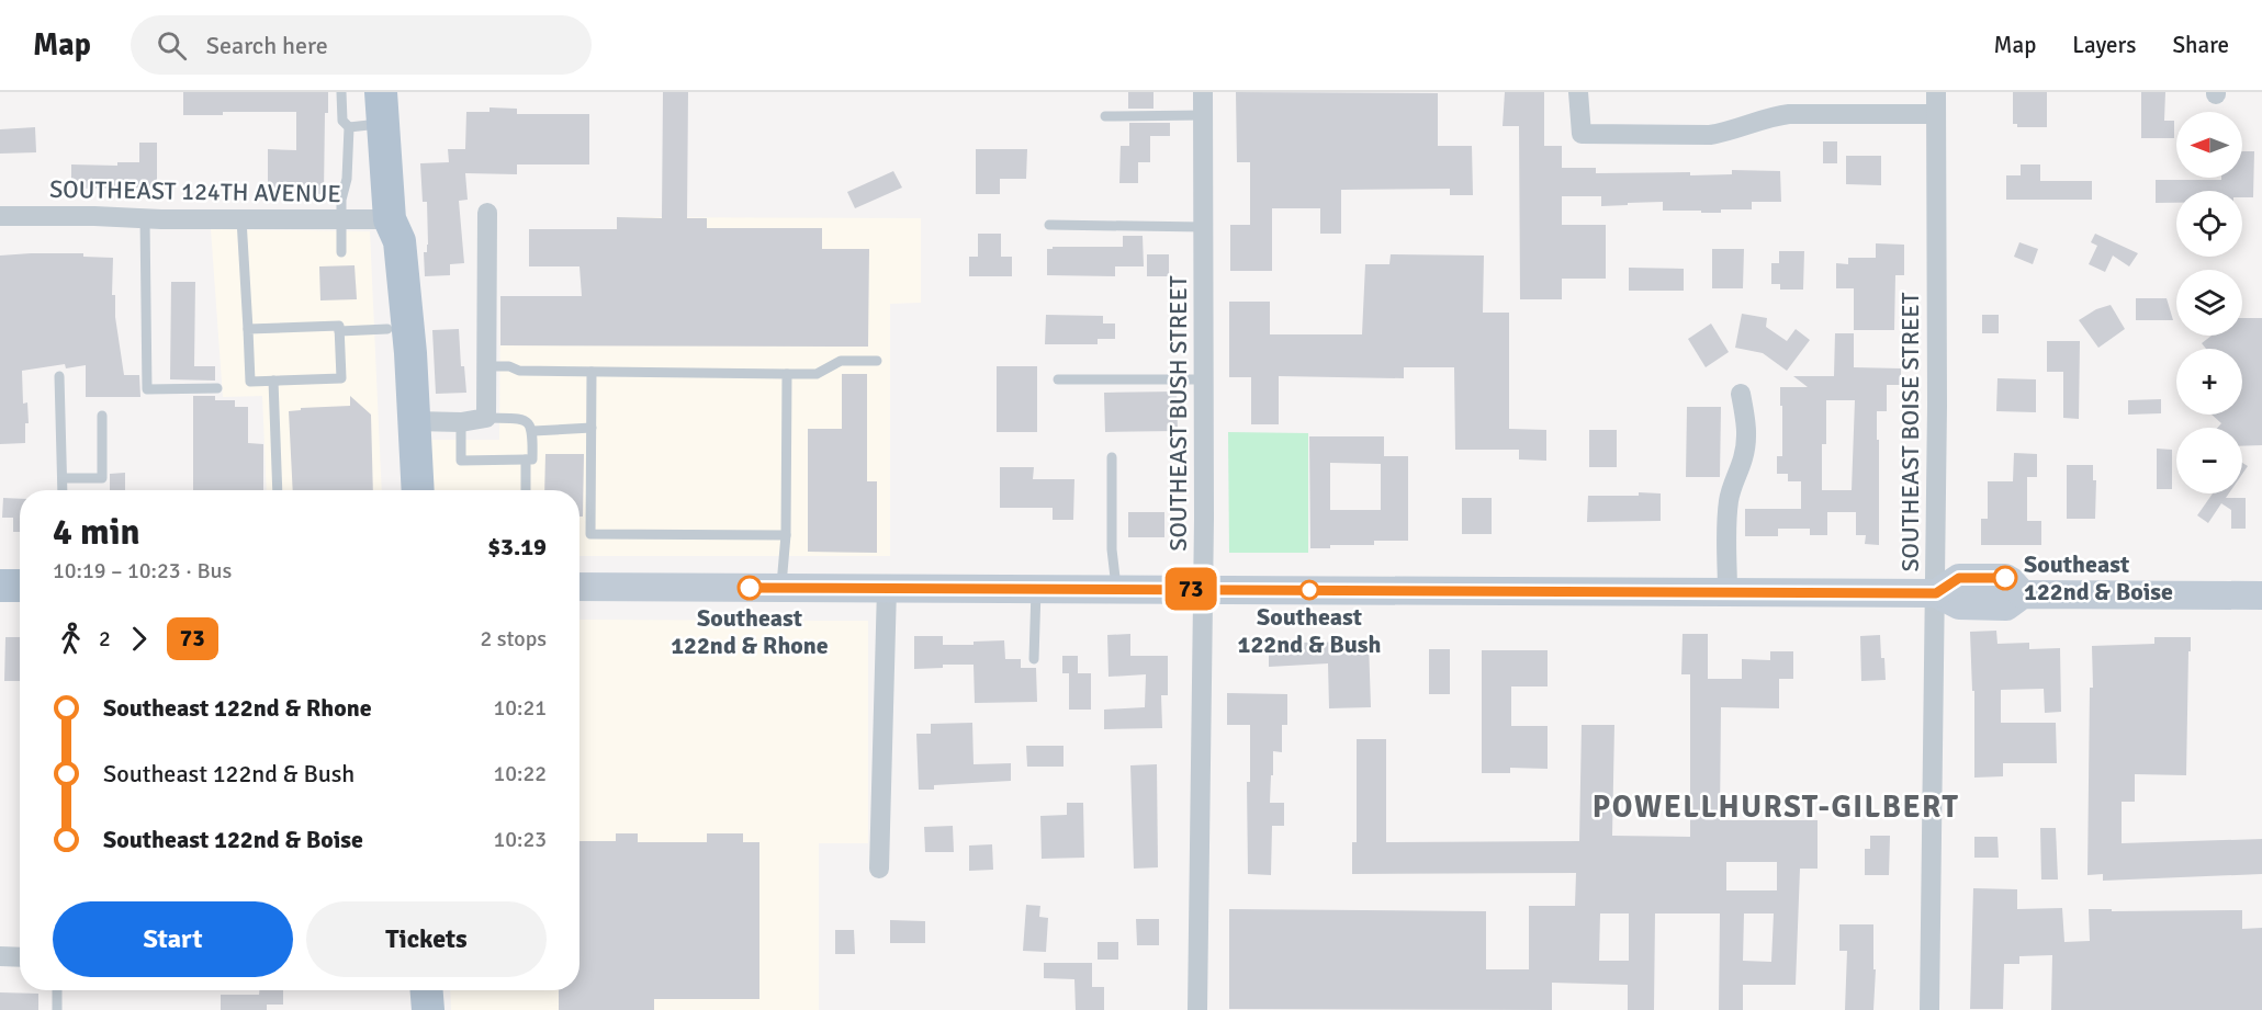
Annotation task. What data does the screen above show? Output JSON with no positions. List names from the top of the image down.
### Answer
{
  "streets": {
    "street": ["SOUTHEAST 124TH AVENUE", "SOUTHEAST BUSH STREET", "SOUTHEAST BOISE STREET"]
  },
  "districts": ["POWELLHURST-GILBERT"],
  "places": ["Southeast 122nd & Boise", "Southeast 122nd & Rhone", "Southeast 122nd & Bush"],
  "lines": ["bus line 73"],
  "north": "left",
  "page": {
    "header": "Map",
    "search": "Search here",
    "nav": ["Map", "Layers", "Share"],
    "on_map": "73",
    "map_buttons": ["+", "−"],
    "heading": ["4 min", "10:19 – 10:23 · Bus", "$3.19"],
    "legs": ["2", "73", "2 stops"],
    "list": [
      {
        "name": "Southeast 122nd & Rhone",
        "value": "10:21"
      },
      {
        "name": "Southeast 122nd & Bush",
        "value": "10:22"
      },
      {
        "name": "Southeast 122nd & Boise",
        "value": "10:23"
      }
    ],
    "buttons": ["Start", "Tickets"]
  }
}
